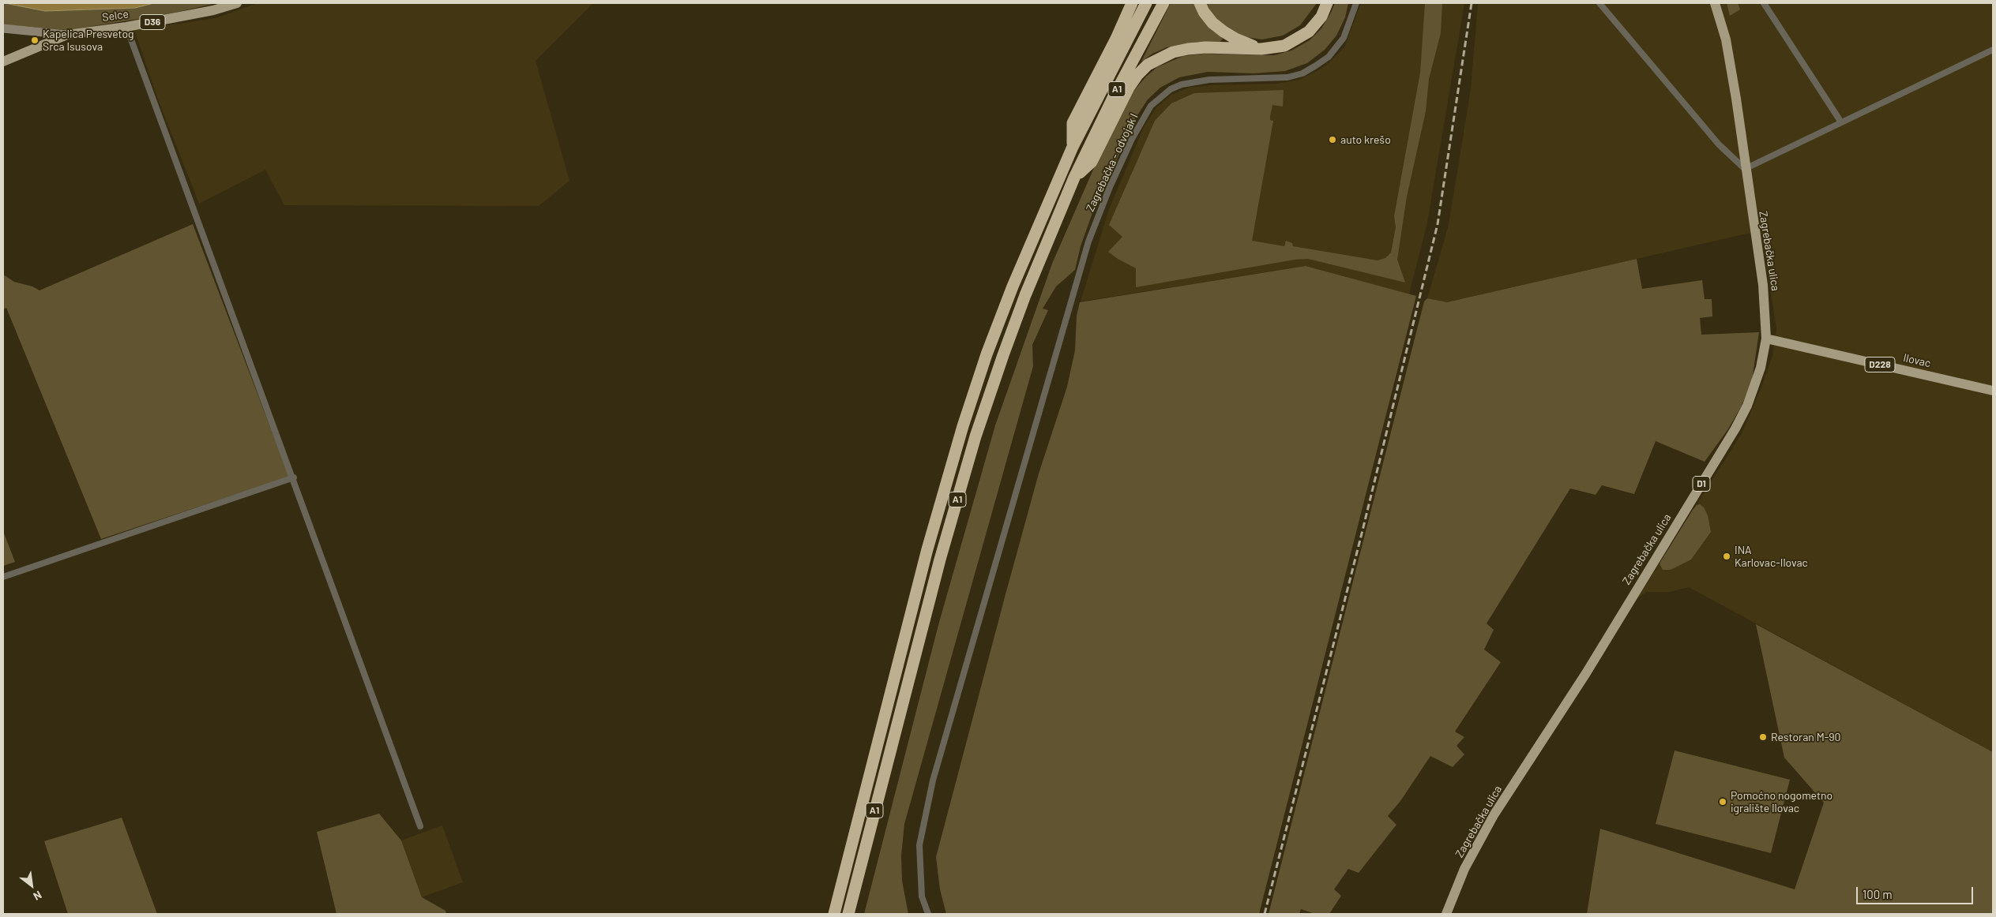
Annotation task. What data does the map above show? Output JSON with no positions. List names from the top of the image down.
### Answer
{
  "streets": {
    "highway": ["A1"],
    "main road": [
      "Selce",
      "D36",
      "Zagrebačka ulica",
      "Ilovac",
      "D228",
      "D1"
    ],
    "street": ["Zagrebačka - odvojak I"]
  },
  "crossings": [
    ["Selce", "D36"],
    ["Zagrebačka ulica", "Ilovac"]
  ],
  "places": [
    "Kapelica Presvetog Srca Isusova",
    "auto krešo",
    "INA Karlovac-Ilovac",
    "Restoran M-90",
    "Pomoćno nogometno igralište Ilovac"
  ],
  "scale_bar": "100 m",
  "north": "bottom right"
}
